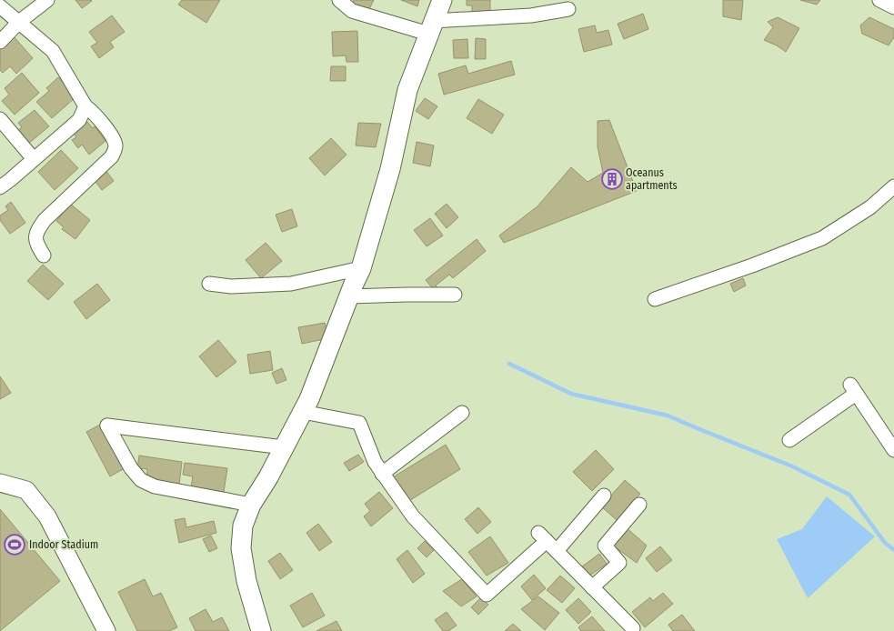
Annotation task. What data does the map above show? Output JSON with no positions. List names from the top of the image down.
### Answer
{
  "places": {
    "building": ["Oceanus apartments"],
    "sports": ["Indoor Stadium"]
  }
}
